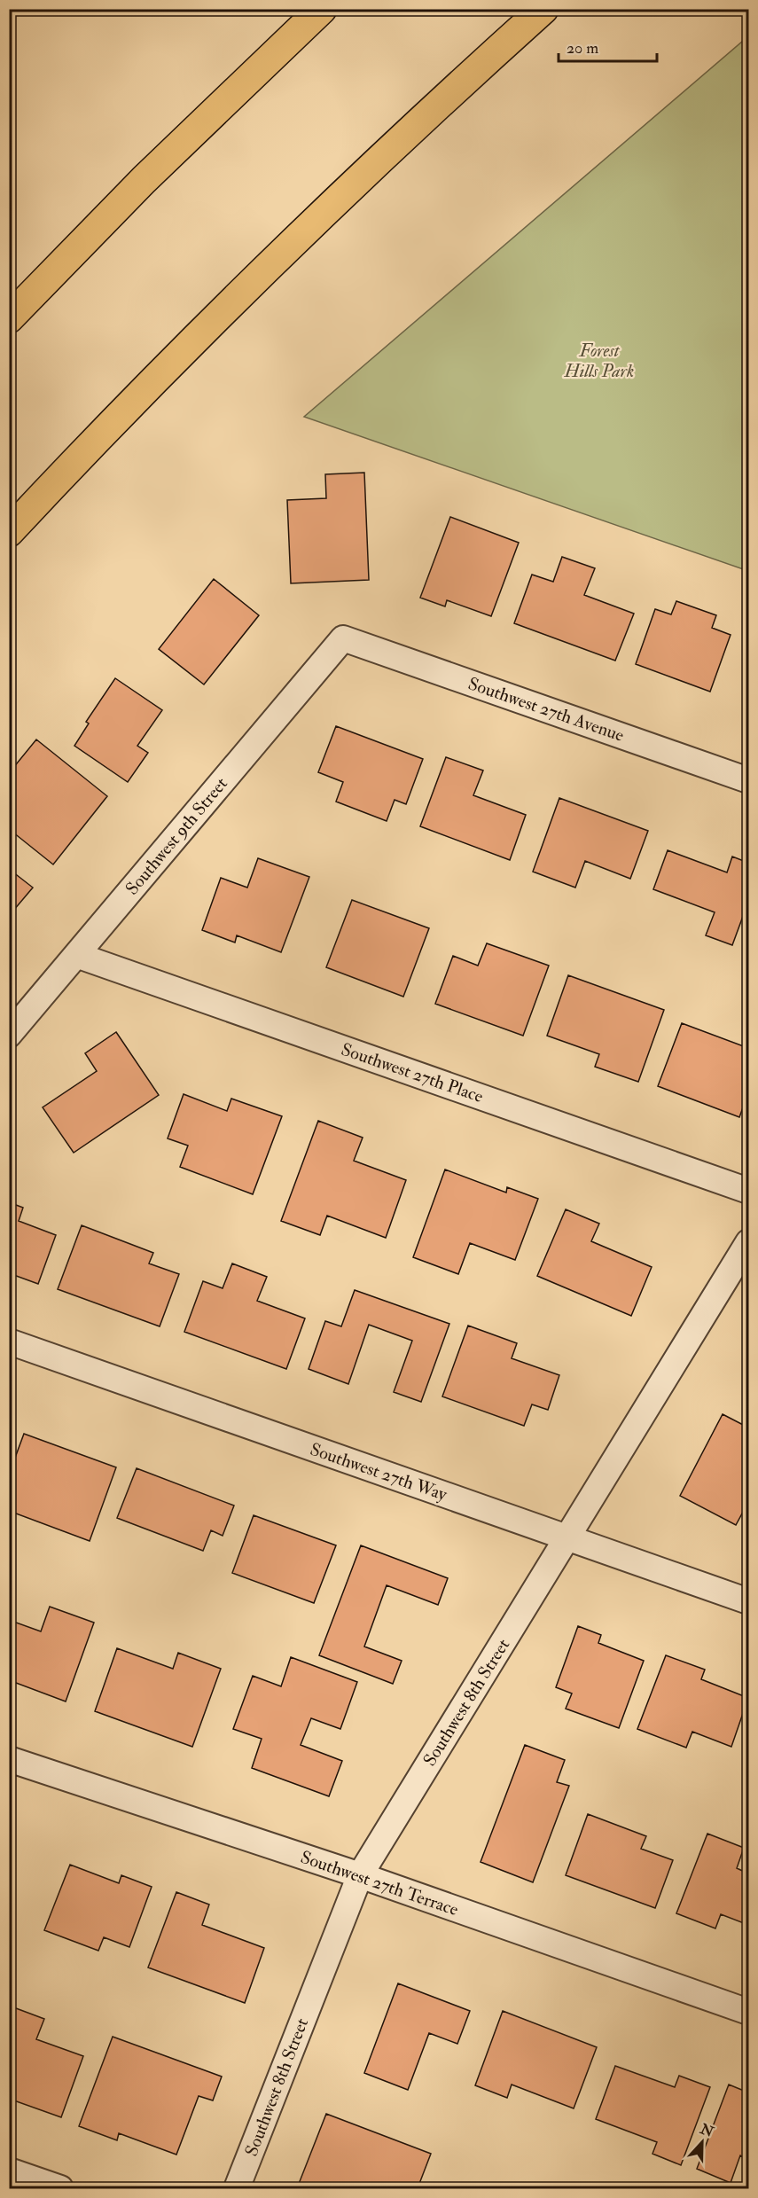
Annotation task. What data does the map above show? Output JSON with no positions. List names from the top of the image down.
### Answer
{
  "streets": {
    "street": [
      "Southwest 27th Avenue",
      "Southwest 9th Street",
      "Southwest 27th Place",
      "Southwest 27th Way",
      "Southwest 8th Street",
      "Southwest 27th Terrace"
    ]
  },
  "crossings": [
    ["Southwest 27th Avenue", "Southwest 9th Street"],
    ["Southwest 9th Street", "Southwest 27th Place"],
    ["Southwest 27th Way", "Southwest 8th Street"],
    ["Southwest 8th Street", "Southwest 27th Terrace"]
  ],
  "parks": ["Forest Hills Park"],
  "scale_bar": "20 m",
  "north": "top"
}
